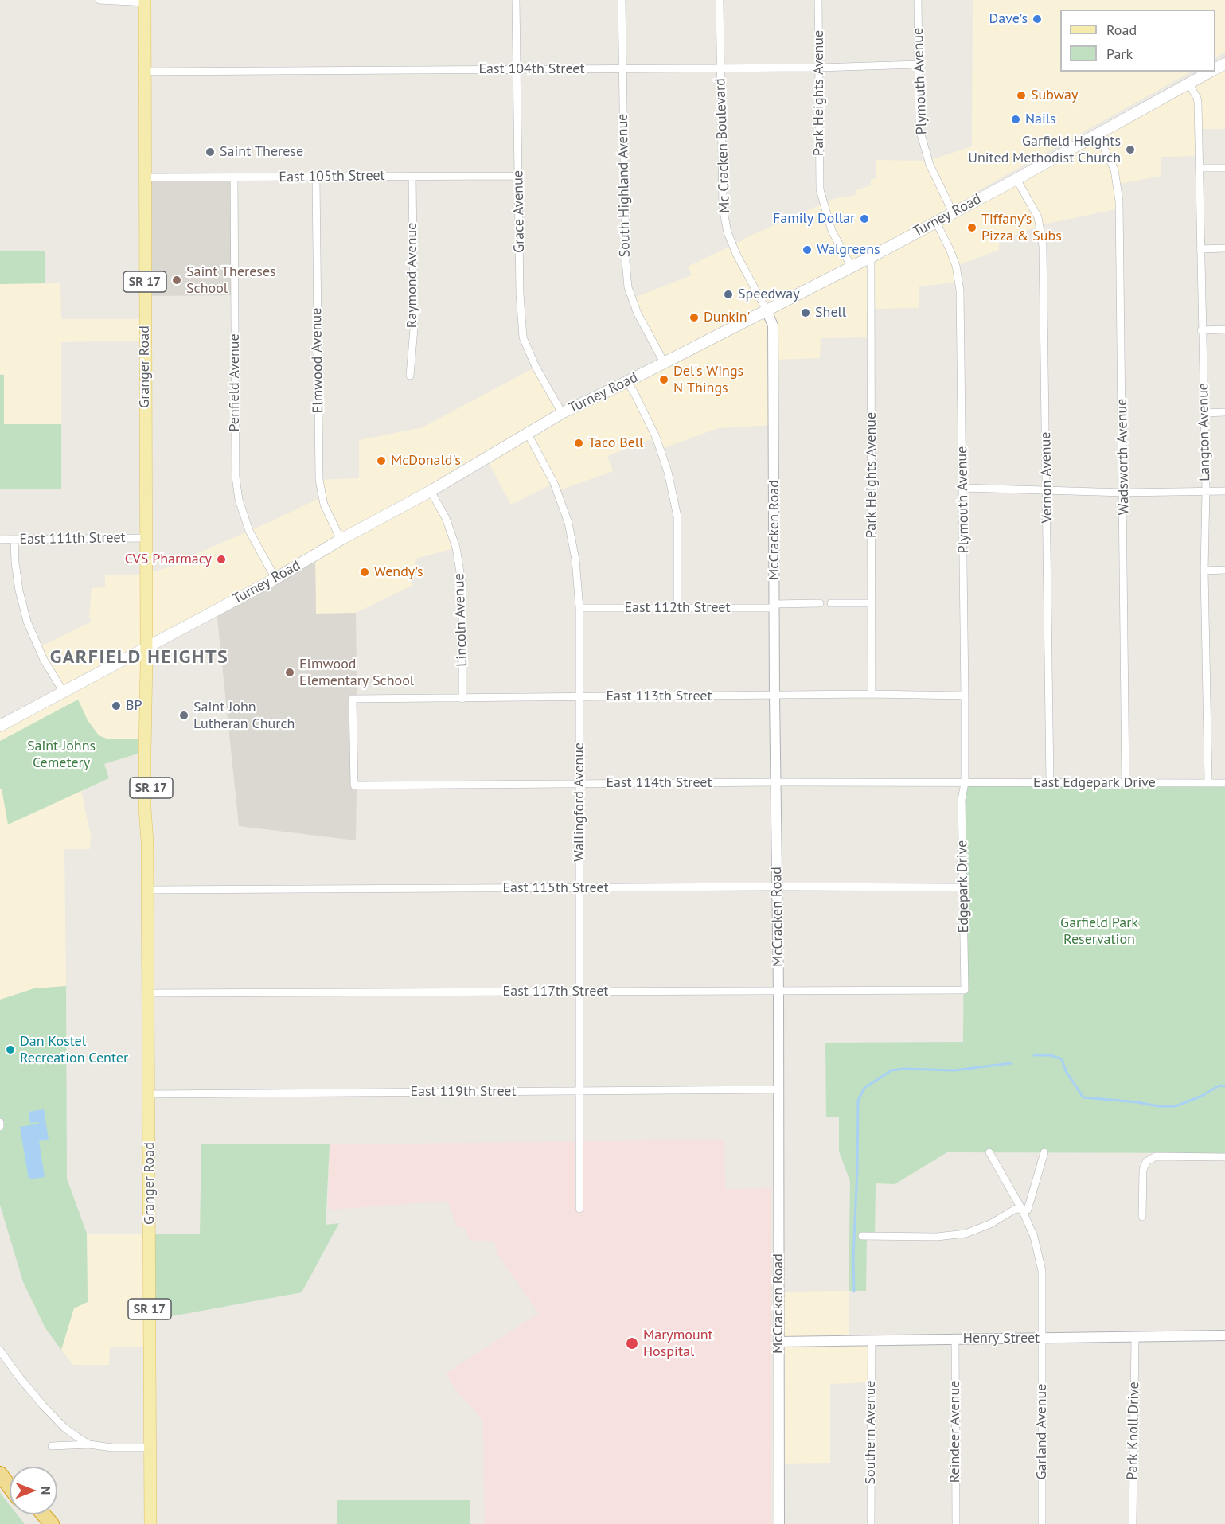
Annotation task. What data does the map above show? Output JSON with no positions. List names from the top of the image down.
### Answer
{
  "streets": {
    "main road": ["Turney Road", "SR 17", "Granger Road"],
    "street": [
      "East 104th Street",
      "Plymouth Avenue",
      "Park Heights Avenue",
      "Mc Cracken Boulevard",
      "East 105th Street",
      "South Highland Avenue",
      "Grace Avenue",
      "Raymond Avenue",
      "Elmwood Avenue",
      "Penfield Avenue",
      "Langton Avenue",
      "Wadsworth Avenue",
      "Vernon Avenue",
      "McCracken Road",
      "East 111th Street",
      "East 112th Street",
      "Lincoln Avenue",
      "East 113th Street",
      "East 114th Street",
      "East Edgepark Drive",
      "Wallingford Avenue",
      "Edgepark Drive",
      "East 115th Street",
      "East 117th Street",
      "East 119th Street",
      "Henry Street",
      "Park Knoll Drive",
      "Reindeer Avenue",
      "Garland Avenue",
      "Southern Avenue"
    ]
  },
  "crossings": [
    ["East 104th Street", "Plymouth Avenue"],
    ["East 104th Street", "Park Heights Avenue"],
    ["East 104th Street", "Mc Cracken Boulevard"],
    ["East 104th Street", "South Highland Avenue"],
    ["East 104th Street", "Grace Avenue"],
    ["East 104th Street", "Granger Road"],
    ["Plymouth Avenue", "Turney Road"],
    ["Plymouth Avenue", "East 113th Street"],
    ["Plymouth Avenue", "East 114th Street"],
    ["Plymouth Avenue", "East Edgepark Drive"],
    ["Plymouth Avenue", "Edgepark Drive"],
    ["Park Heights Avenue", "Turney Road"],
    ["Park Heights Avenue", "East 113th Street"],
    ["Mc Cracken Boulevard", "Turney Road"],
    ["Mc Cracken Boulevard", "McCracken Road"],
    ["East 105th Street", "Grace Avenue"],
    ["East 105th Street", "Raymond Avenue"],
    ["East 105th Street", "Elmwood Avenue"],
    ["East 105th Street", "Granger Road"],
    ["East 105th Street", "Penfield Avenue"],
    ["South Highland Avenue", "Turney Road"],
    ["Grace Avenue", "Turney Road"],
    ["Turney Road", "Elmwood Avenue"],
    ["Turney Road", "Granger Road"],
    ["Turney Road", "Penfield Avenue"],
    ["Turney Road", "Langton Avenue"],
    ["Turney Road", "Wadsworth Avenue"],
    ["Turney Road", "Vernon Avenue"],
    ["Turney Road", "McCracken Road"],
    ["Turney Road", "Lincoln Avenue"],
    ["Turney Road", "Wallingford Avenue"],
    ["Granger Road", "East 111th Street"],
    ["Granger Road", "East 115th Street"],
    ["Granger Road", "East 117th Street"],
    ["Granger Road", "East 119th Street"],
    ["Langton Avenue", "East Edgepark Drive"],
    ["Wadsworth Avenue", "East Edgepark Drive"],
    ["Vernon Avenue", "East Edgepark Drive"],
    ["McCracken Road", "East 112th Street"],
    ["McCracken Road", "East 113th Street"],
    ["McCracken Road", "East 114th Street"],
    ["McCracken Road", "East 115th Street"],
    ["McCracken Road", "East 117th Street"],
    ["McCracken Road", "East 119th Street"],
    ["McCracken Road", "Henry Street"],
    ["East 112th Street", "Wallingford Avenue"],
    ["Lincoln Avenue", "East 113th Street"],
    ["East 113th Street", "East 114th Street"],
    ["East 113th Street", "Wallingford Avenue"],
    ["East 114th Street", "East Edgepark Drive"],
    ["East 114th Street", "Wallingford Avenue"],
    ["East 114th Street", "Edgepark Drive"],
    ["East Edgepark Drive", "Edgepark Drive"],
    ["Wallingford Avenue", "East 115th Street"],
    ["Wallingford Avenue", "East 117th Street"],
    ["Wallingford Avenue", "East 119th Street"],
    ["Edgepark Drive", "East 115th Street"],
    ["Edgepark Drive", "East 117th Street"],
    ["Henry Street", "Park Knoll Drive"],
    ["Henry Street", "Reindeer Avenue"],
    ["Henry Street", "Garland Avenue"],
    ["Henry Street", "Southern Avenue"]
  ],
  "districts": ["GARFIELD HEIGHTS"],
  "parks": ["Saint Johns Cemetery", "Garfield Park Reservation"],
  "places": [
    "Dave's",
    "Subway",
    "Nails",
    "Garfield Heights United Methodist Church",
    "Saint Therese",
    "Family Dollar",
    "Tiffany’s Pizza & Subs",
    "Walgreens",
    "Saint Thereses School",
    "Speedway",
    "Shell",
    "Dunkin'",
    "Del's Wings N Things",
    "Taco Bell",
    "McDonald's",
    "CVS Pharmacy",
    "Wendy's",
    "Elmwood Elementary School",
    "BP",
    "Saint John Lutheran Church",
    "Dan Kostel Recreation Center",
    "Marymount Hospital"
  ],
  "legend": ["Road", "Park"],
  "north": "right"
}
